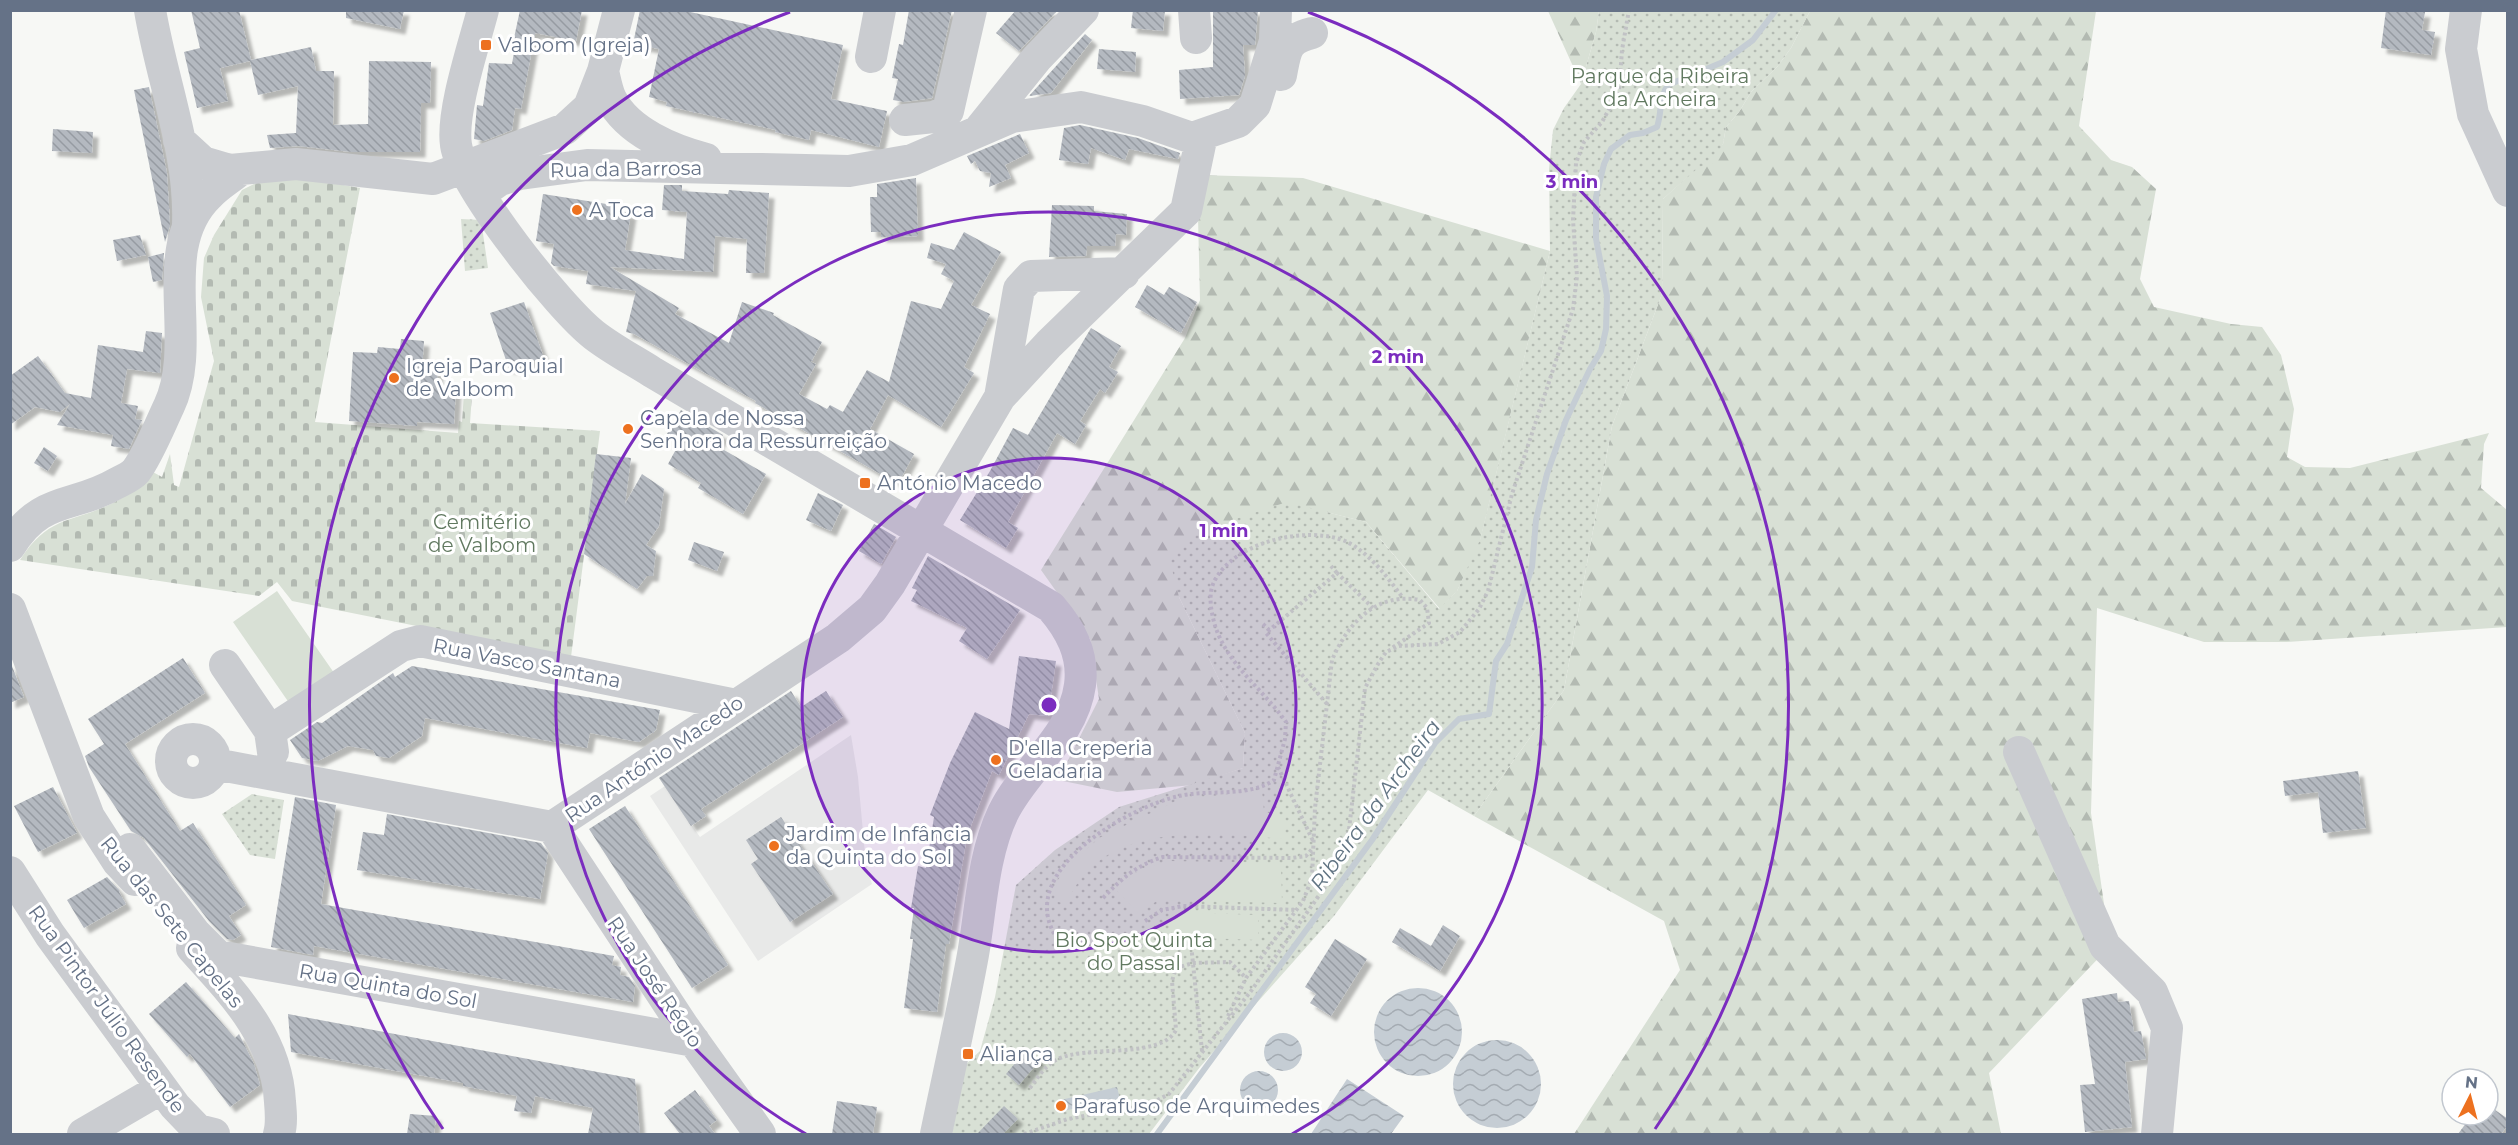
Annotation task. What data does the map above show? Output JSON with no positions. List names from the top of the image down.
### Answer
{
  "streets": {
    "street": [
      "Rua da Barrosa",
      "Rua Vasco Santana",
      "Rua António Macedo",
      "Rua das Sete Capelas",
      "Rua José Régio",
      "Rua Quinta do Sol",
      "Rua Pintor Júlio Resende"
    ]
  },
  "crossings": [
    ["Rua Vasco Santana", "Rua António Macedo"],
    ["Rua António Macedo", "Rua José Régio"],
    ["Rua José Régio", "Rua Quinta do Sol"]
  ],
  "water": ["Ribeira da Archeira"],
  "parks": ["Parque da Ribeira da Archeira", "Cemitério de Valbom", "Bio Spot Quinta do Passal"],
  "places": {
    "transit": ["Valbom (Igreja)", "António Macedo", "Aliança"],
    "other": [
      "A Toca",
      "Igreja Paroquial de Valbom",
      "Capela de Nossa Senhora da Ressurreição",
      "D'ella Creperia Geladaria",
      "Jardim de Infância da Quinta do Sol",
      "Parafuso de Arquimedes"
    ]
  },
  "north": "top",
  "rings": ["3 min", "2 min", "1 min"]
}
